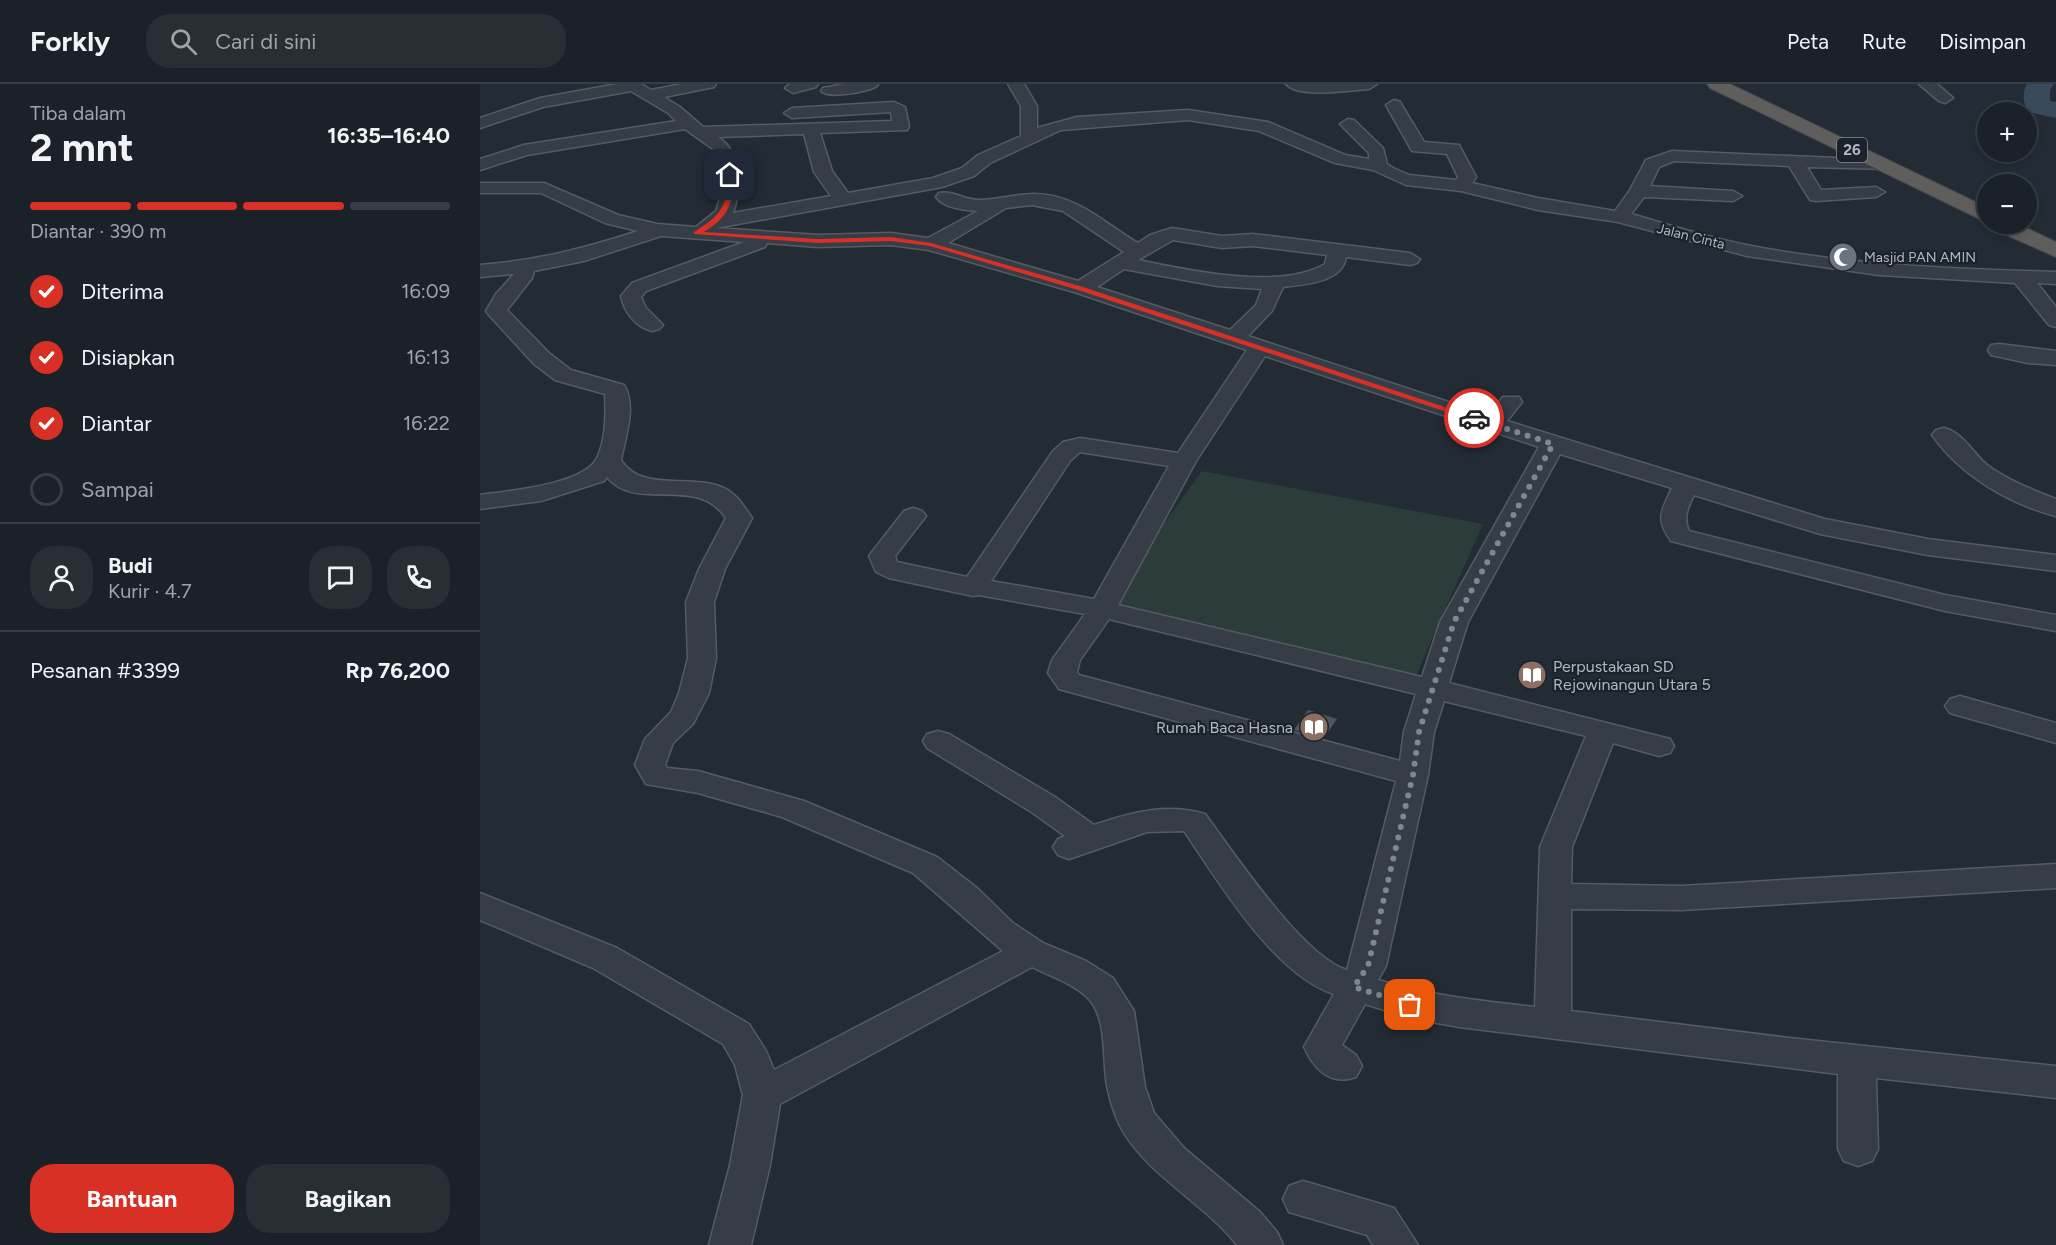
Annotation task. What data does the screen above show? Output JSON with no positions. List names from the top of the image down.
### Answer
{
  "streets": {
    "highway": ["26"],
    "street": ["Jalan Cinta"]
  },
  "places": {
    "mosque": ["Masjid PAN AMIN"],
    "library": ["Perpustakaan SD Rejowinangun Utara 5", "Rumah Baca Hasna"]
  },
  "page": {
    "header": "Forkly",
    "search": "Cari di sini",
    "nav": ["Peta", "Rute", "Disimpan"],
    "heading": ["2 mnt", "Tiba dalam", "16:35–16:40"],
    "panel": [
      "Budi",
      "Kurir · 4.7",
      "Pesanan #3399",
      "Rp 76,200"
    ],
    "map_buttons": ["+", "−"],
    "bar": "Diantar · 390 m",
    "list": [
      ["Diterima", "16:09"],
      ["Disiapkan", "16:13"],
      ["Diantar", "16:22"],
      "Sampai"
    ],
    "buttons": ["Bantuan", "Bagikan"]
  }
}
